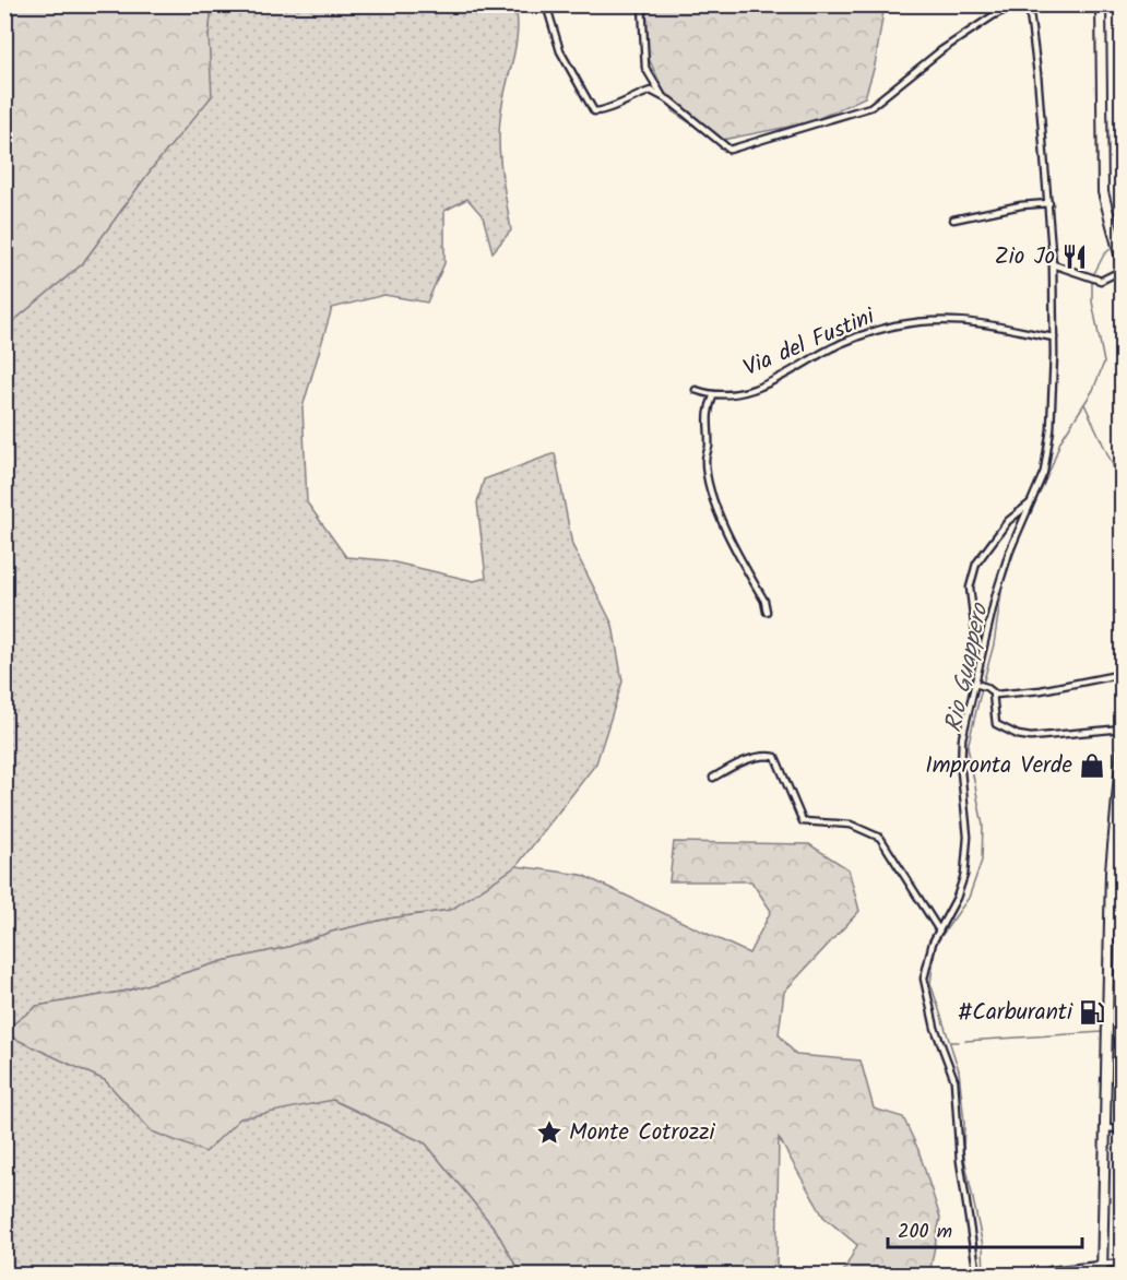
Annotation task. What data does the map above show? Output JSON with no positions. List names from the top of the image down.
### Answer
{
  "streets": {
    "street": ["Via del Fustini"]
  },
  "water": ["Rio Guappero"],
  "places": {
    "restaurant": ["Zio Jo"],
    "shop": ["Impronta Verde"],
    "fuel station": ["#Carburanti"],
    "place": ["Monte Cotrozzi"]
  },
  "scale_bar": "200 m"
}
